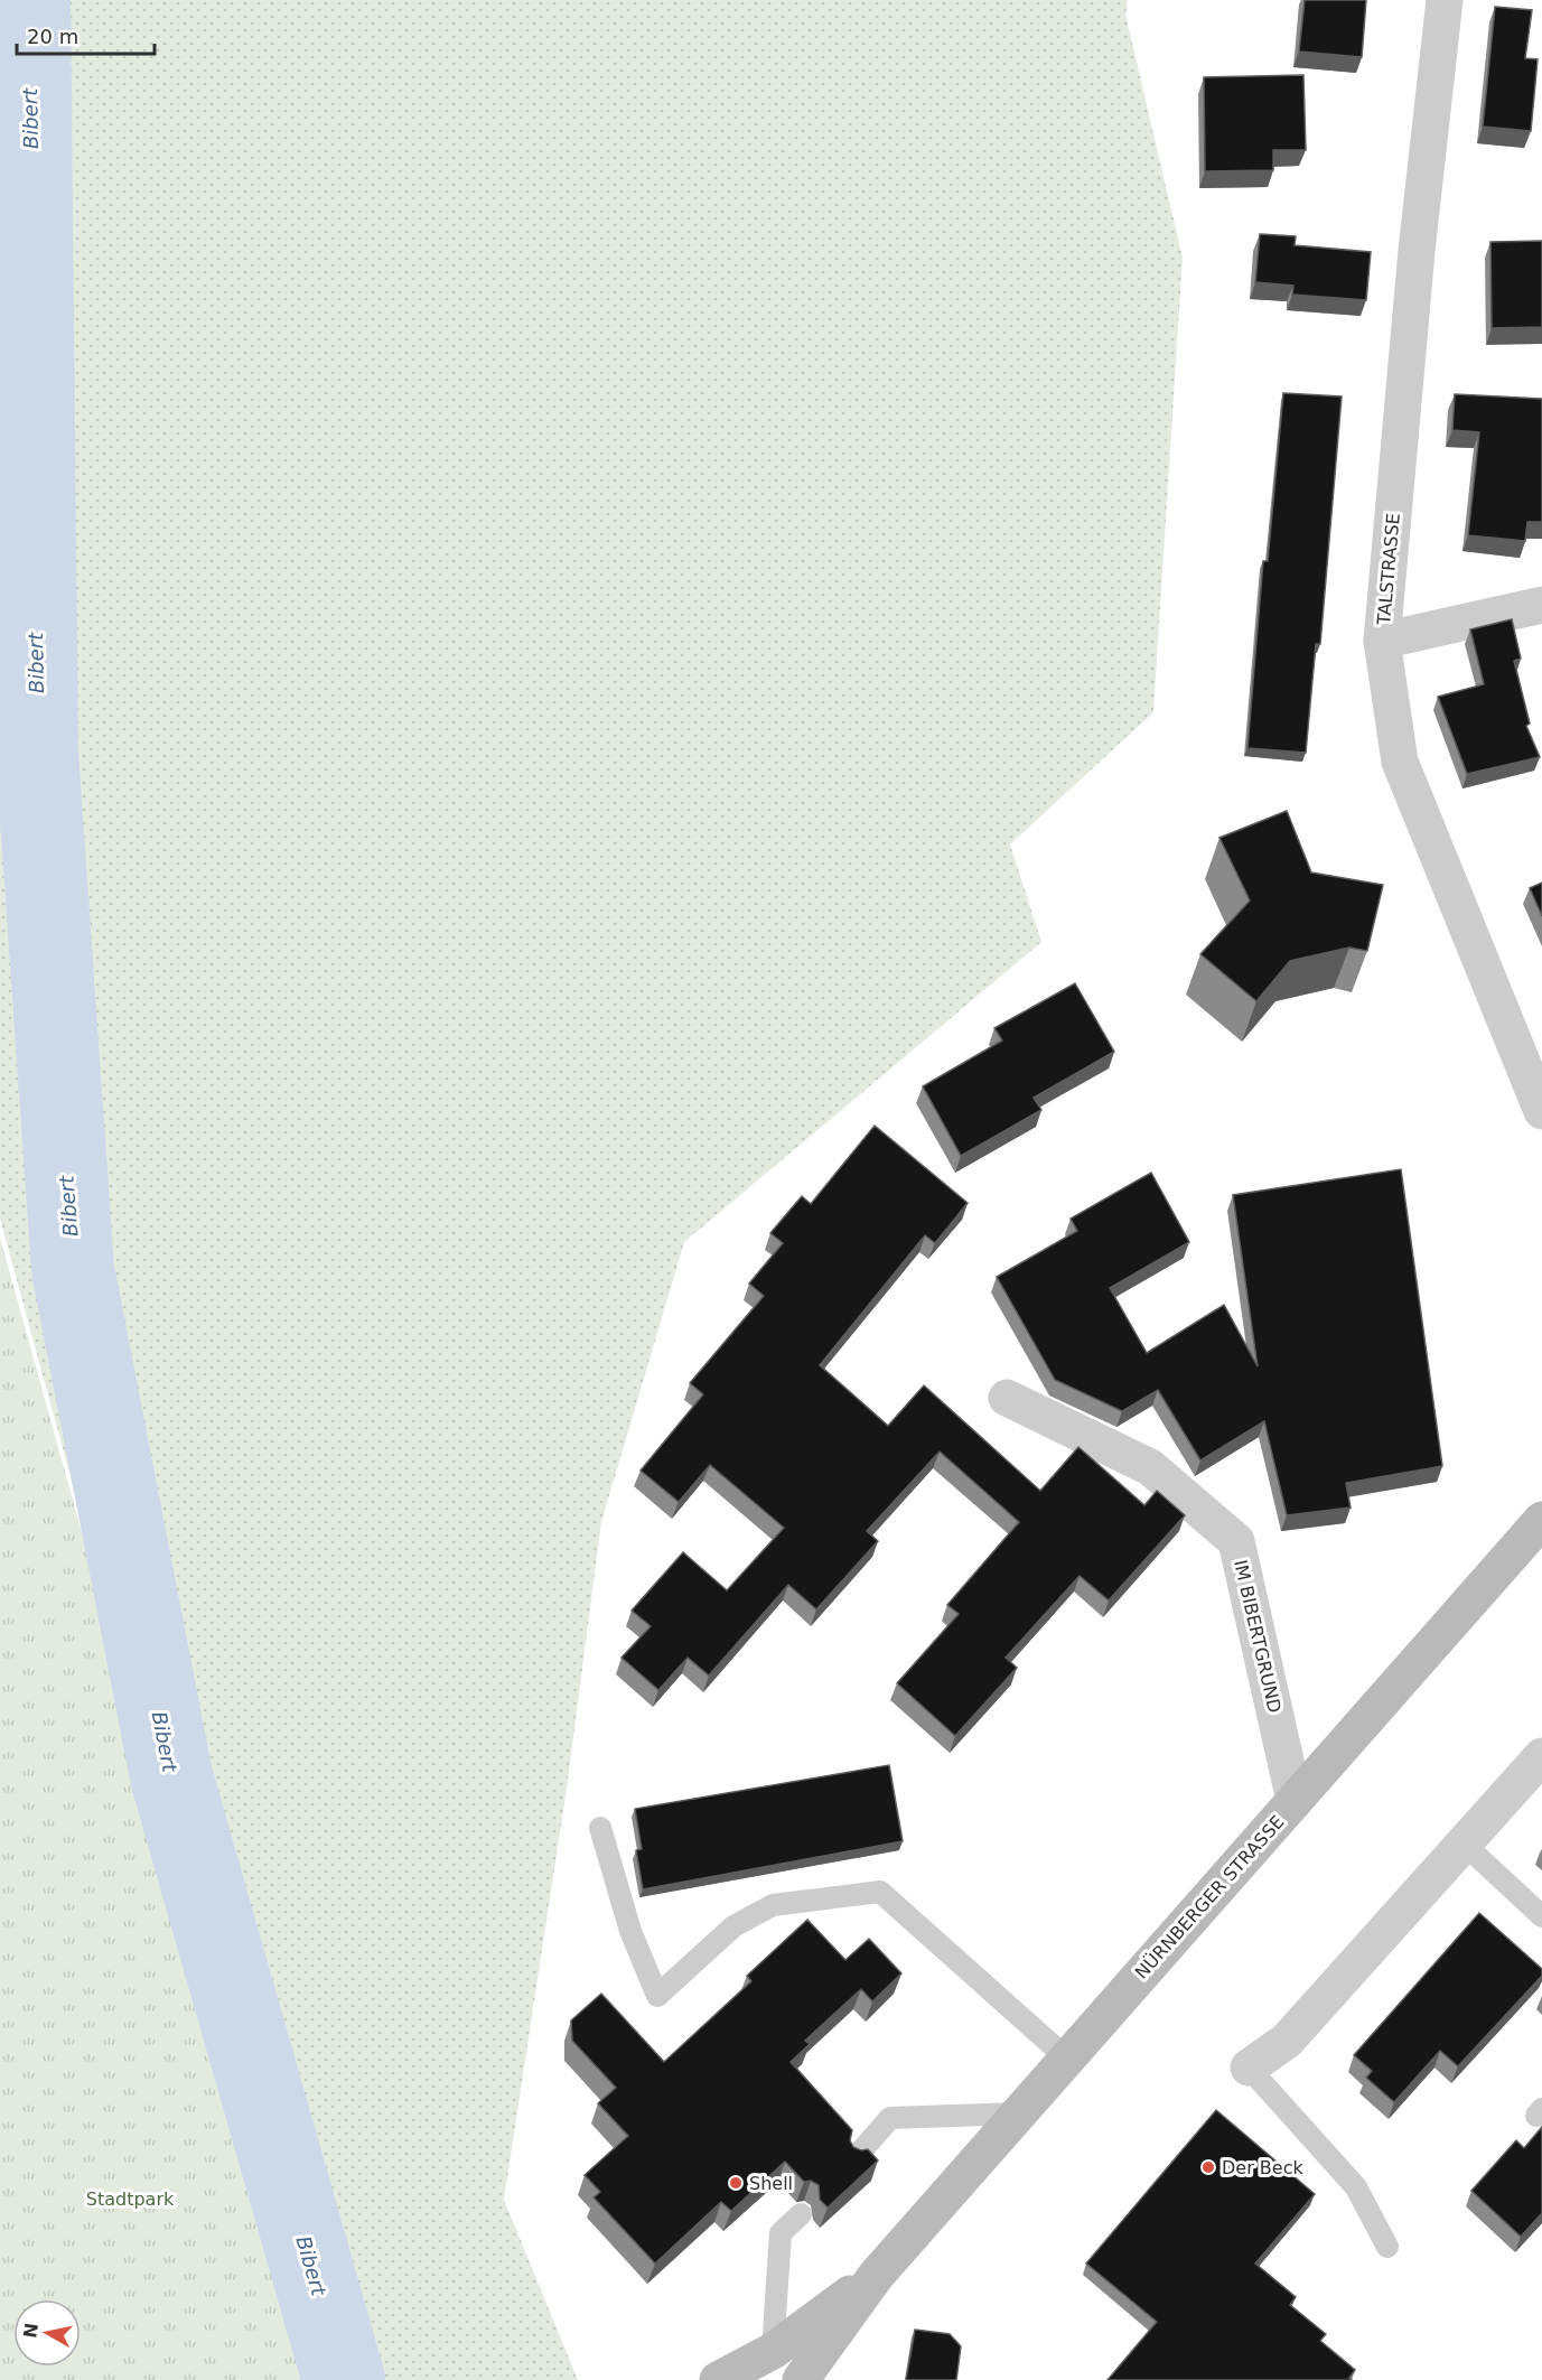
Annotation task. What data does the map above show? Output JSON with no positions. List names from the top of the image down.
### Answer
{
  "streets": {
    "main road": ["NÜRNBERGER STRASSE"],
    "street": ["TALSTRASSE", "IM BIBERTGRUND"]
  },
  "crossings": [
    ["IM BIBERTGRUND", "NÜRNBERGER STRASSE"]
  ],
  "water": ["Bibert"],
  "parks": ["Stadtpark"],
  "places": ["Der Beck", "Shell"],
  "scale_bar": "20 m",
  "north": "left"
}
